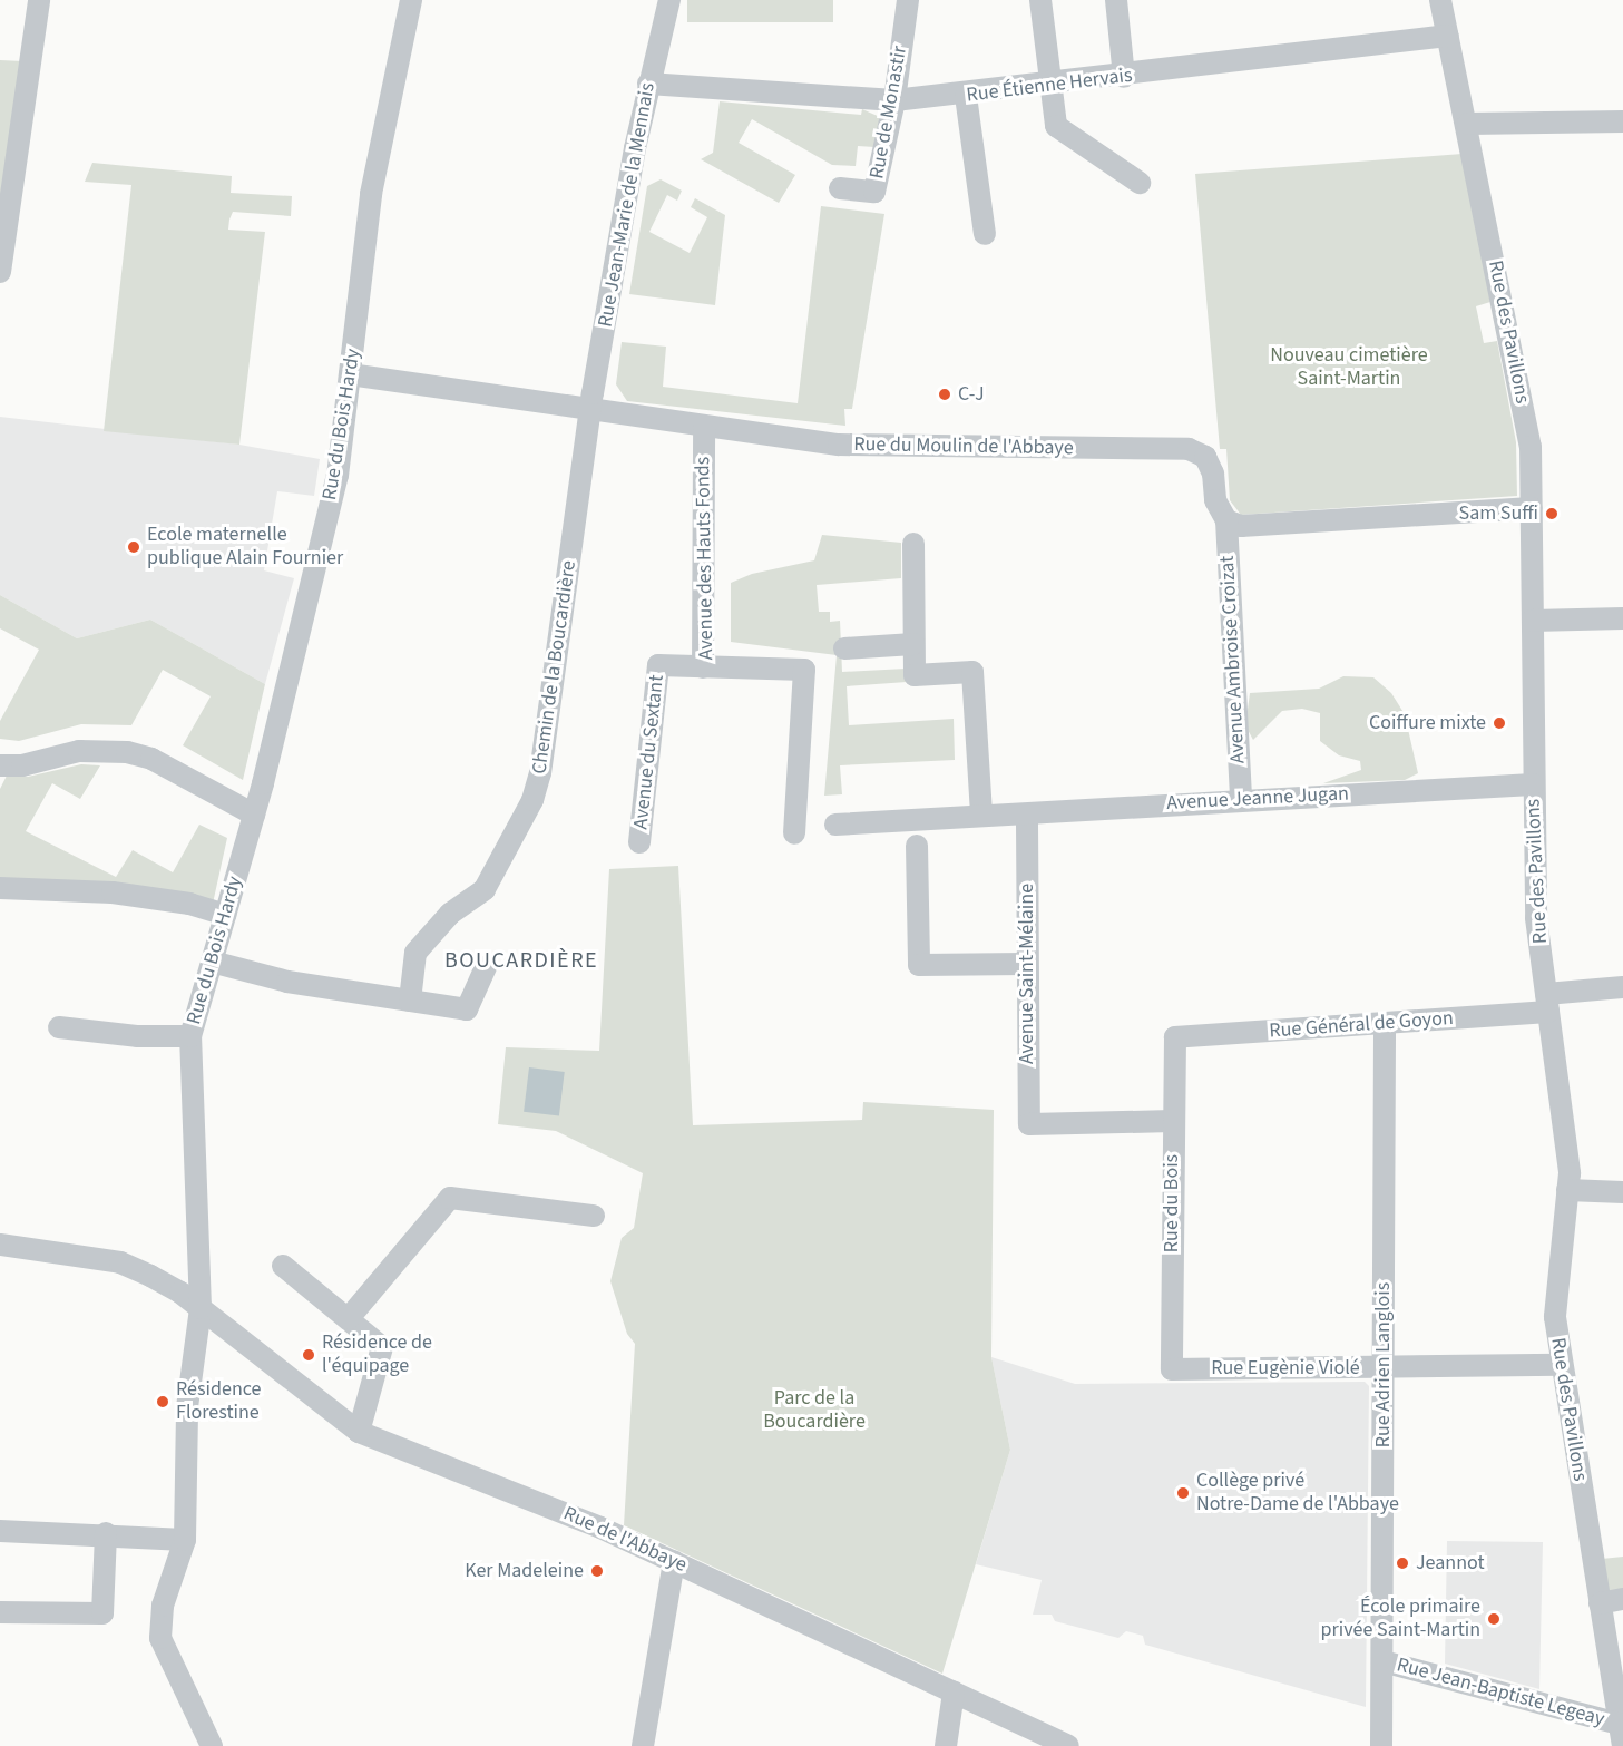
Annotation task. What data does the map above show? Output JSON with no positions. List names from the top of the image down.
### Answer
{
  "streets": {
    "street": [
      "Rue Étienne Hervais",
      "Rue de Monastir",
      "Rue Jean-Marie de la Mennais",
      "Rue des Pavillons",
      "Rue du Bois Hardy",
      "Rue du Moulin de l'Abbaye",
      "Avenue des Hauts Fonds",
      "Avenue Ambroise Croizat",
      "Chemin de la Boucardière",
      "Avenue du Sextant",
      "Avenue Jeanne Jugan",
      "Avenue Saint-Mélaine",
      "Rue Général de Goyon",
      "Rue du Bois",
      "Rue Adrien Langlois",
      "Rue Eugènie Violé",
      "Rue de l'Abbaye",
      "Rue Jean-Baptiste Legeay"
    ]
  },
  "crossings": [
    ["Rue Étienne Hervais", "Rue de Monastir"],
    ["Rue Étienne Hervais", "Rue Jean-Marie de la Mennais"],
    ["Rue Étienne Hervais", "Rue des Pavillons"],
    ["Rue Jean-Marie de la Mennais", "Rue du Moulin de l'Abbaye"],
    ["Rue Jean-Marie de la Mennais", "Chemin de la Boucardière"],
    ["Rue des Pavillons", "Avenue Jeanne Jugan"],
    ["Rue des Pavillons", "Rue Général de Goyon"],
    ["Rue des Pavillons", "Rue Eugènie Violé"],
    ["Rue des Pavillons", "Rue Jean-Baptiste Legeay"],
    ["Rue du Bois Hardy", "Rue du Moulin de l'Abbaye"],
    ["Rue du Bois Hardy", "Rue de l'Abbaye"],
    ["Rue du Moulin de l'Abbaye", "Avenue des Hauts Fonds"],
    ["Rue du Moulin de l'Abbaye", "Avenue Ambroise Croizat"],
    ["Rue du Moulin de l'Abbaye", "Chemin de la Boucardière"],
    ["Avenue des Hauts Fonds", "Avenue du Sextant"],
    ["Avenue Ambroise Croizat", "Avenue Jeanne Jugan"],
    ["Avenue Saint-Mélaine", "Rue du Bois"],
    ["Rue Général de Goyon", "Rue du Bois"],
    ["Rue Général de Goyon", "Rue Adrien Langlois"],
    ["Rue du Bois", "Rue Eugènie Violé"],
    ["Rue Adrien Langlois", "Rue Eugènie Violé"],
    ["Rue Adrien Langlois", "Rue Jean-Baptiste Legeay"]
  ],
  "districts": ["BOUCARDIÈRE"],
  "parks": ["Nouveau cimetière Saint-Martin", "Parc de la Boucardière"],
  "places": [
    "C-J",
    "Sam Suffi",
    "Ecole maternelle publique Alain Fournier",
    "Coiffure mixte",
    "Résidence de l'équipage",
    "Résidence Florestine",
    "Collège privé Notre-Dame de l'Abbaye",
    "Jeannot",
    "Ker Madeleine",
    "École primaire privée Saint-Martin"
  ]
}
